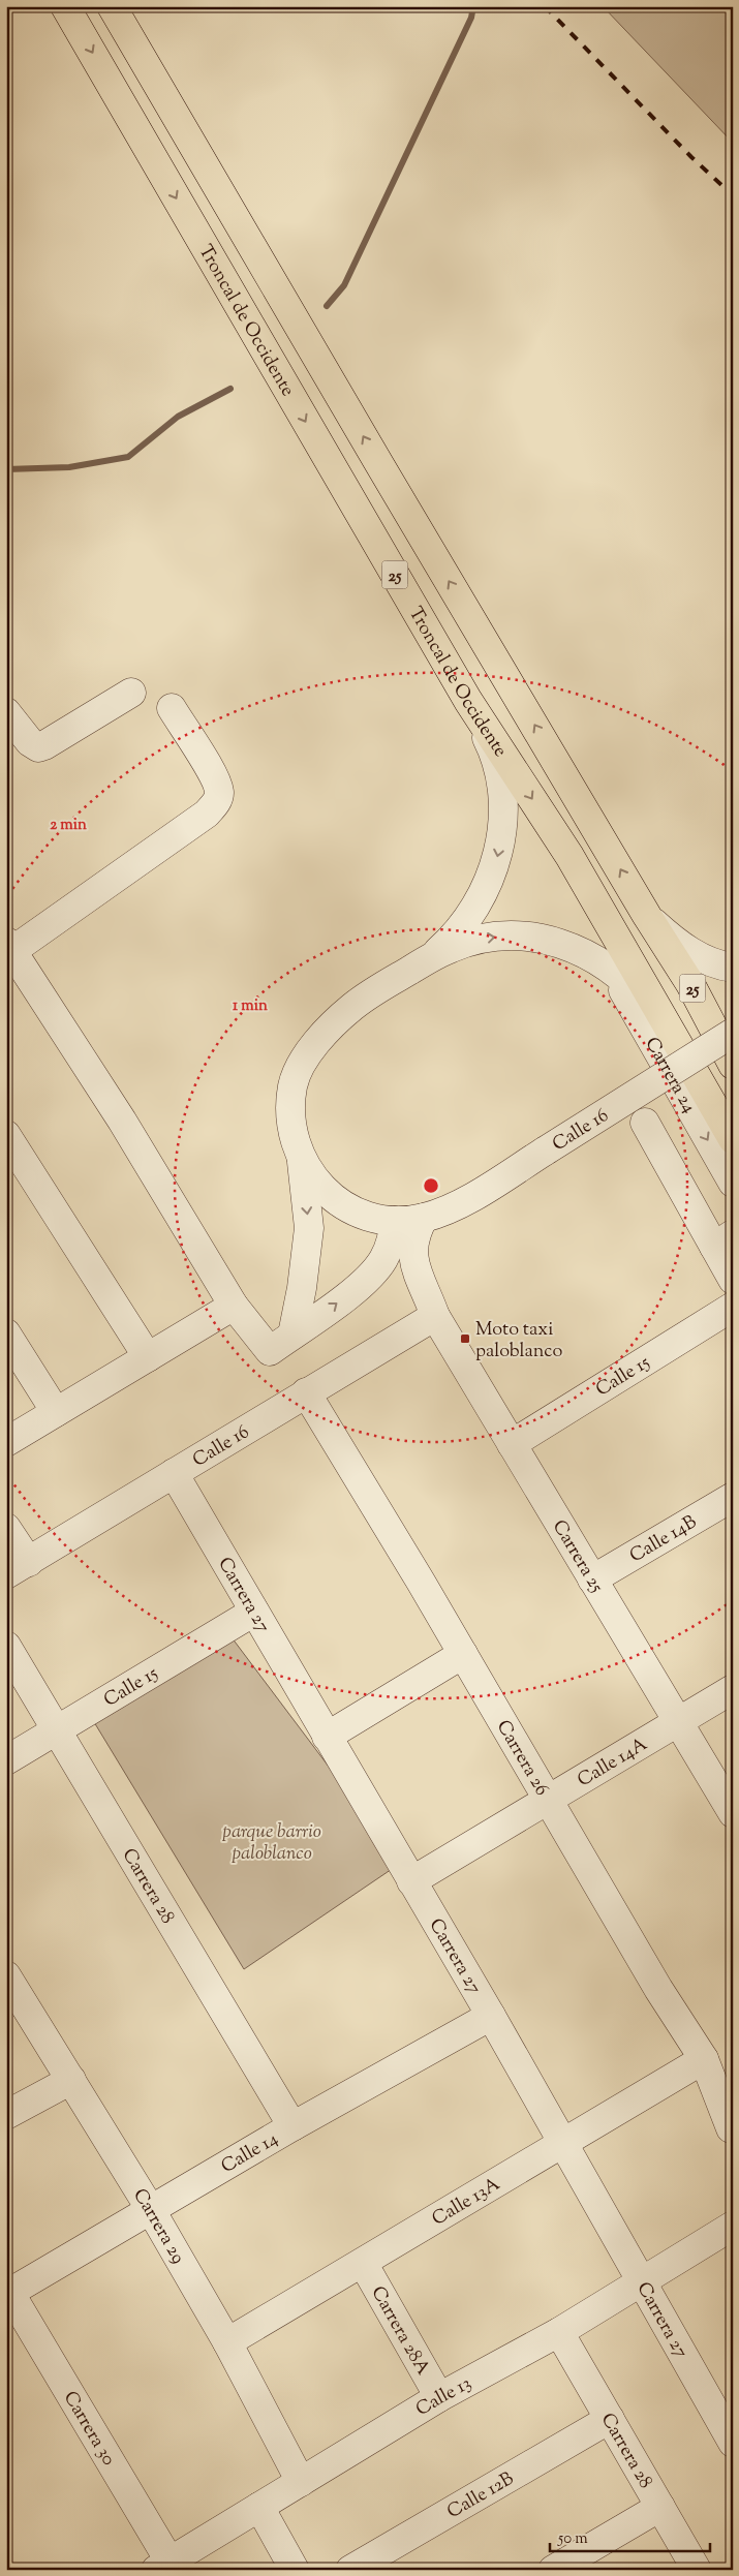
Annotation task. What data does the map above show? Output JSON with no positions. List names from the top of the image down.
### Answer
{
  "streets": {
    "highway": ["Troncal de Occidente", "25"],
    "street": [
      "Carrera 24",
      "Calle 16",
      "Calle 15",
      "Calle 14B",
      "Carrera 25",
      "Carrera 27",
      "Carrera 26",
      "Calle 14A",
      "Carrera 28",
      "Calle 14",
      "Calle 13A",
      "Carrera 29",
      "Carrera 28A",
      "Calle 13",
      "Carrera 30",
      "Calle 12B"
    ]
  },
  "crossings": [
    ["Calle 16", "Carrera 25"],
    ["Calle 16", "Carrera 27"],
    ["Calle 16", "Carrera 26"],
    ["Calle 15", "Carrera 25"],
    ["Calle 15", "Carrera 27"],
    ["Calle 15", "Carrera 28"],
    ["Calle 14B", "Carrera 25"],
    ["Carrera 25", "Calle 14A"],
    ["Carrera 27", "Calle 14A"],
    ["Carrera 27", "Calle 14"],
    ["Carrera 27", "Calle 13A"],
    ["Carrera 27", "Calle 13"],
    ["Carrera 26", "Calle 14A"],
    ["Carrera 26", "Calle 13A"],
    ["Carrera 28", "Calle 14"],
    ["Carrera 28", "Calle 13"],
    ["Carrera 28", "Calle 12B"],
    ["Calle 14", "Carrera 29"],
    ["Calle 14", "Carrera 30"],
    ["Calle 13A", "Carrera 29"],
    ["Calle 13A", "Carrera 28A"],
    ["Carrera 29", "Calle 13"],
    ["Carrera 28A", "Calle 13"],
    ["Calle 13", "Carrera 30"]
  ],
  "parks": ["parque barrio paloblanco"],
  "places": {
    "transit": ["Moto taxi paloblanco"]
  },
  "scale_bar": "50 m",
  "rings": ["2 min", "1 min"]
}
